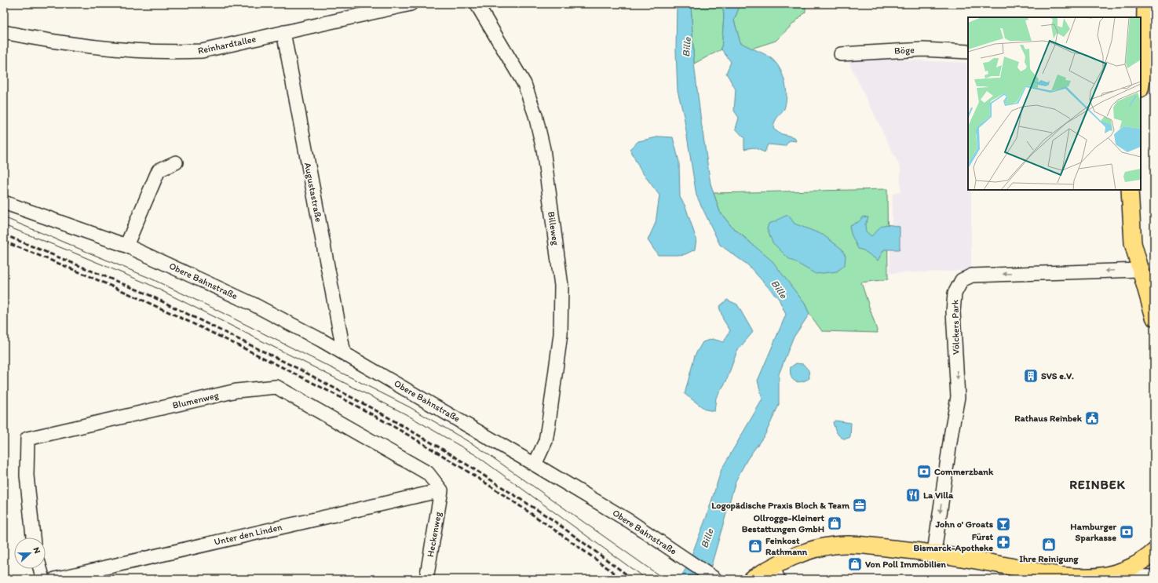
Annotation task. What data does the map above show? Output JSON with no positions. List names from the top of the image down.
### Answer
{
  "streets": {
    "street": [
      "Reinhardtallee",
      "Böge",
      "Augustastraße",
      "Billeweg",
      "Obere Bahnstraße",
      "Völckers Park",
      "Blumenweg",
      "Unter den Linden",
      "Heckenweg"
    ]
  },
  "crossings": [
    ["Reinhardtallee", "Augustastraße"],
    ["Augustastraße", "Obere Bahnstraße"],
    ["Billeweg", "Obere Bahnstraße"],
    ["Blumenweg", "Unter den Linden"],
    ["Blumenweg", "Heckenweg"],
    ["Unter den Linden", "Heckenweg"]
  ],
  "districts": ["REINBEK"],
  "water": ["Bille"],
  "places": {
    "building": ["SVS e.V."],
    "public building": ["Rathaus Reinbek"],
    "bank": ["Commerzbank", "Hamburger Sparkasse"],
    "restaurant": ["La Villa"],
    "office": ["Logopädische Praxis Bloch & Team"],
    "shop": [
      "Ollrogge-Kleinert Bestattungen GmbH",
      "Ihre Reinigung",
      "Feinkost Rathmann",
      "Von Poll Immobilien"
    ],
    "bar": ["John o' Groats"],
    "pharmacy": ["Fürst Bismarck-Apotheke"]
  },
  "north": "right"
}
